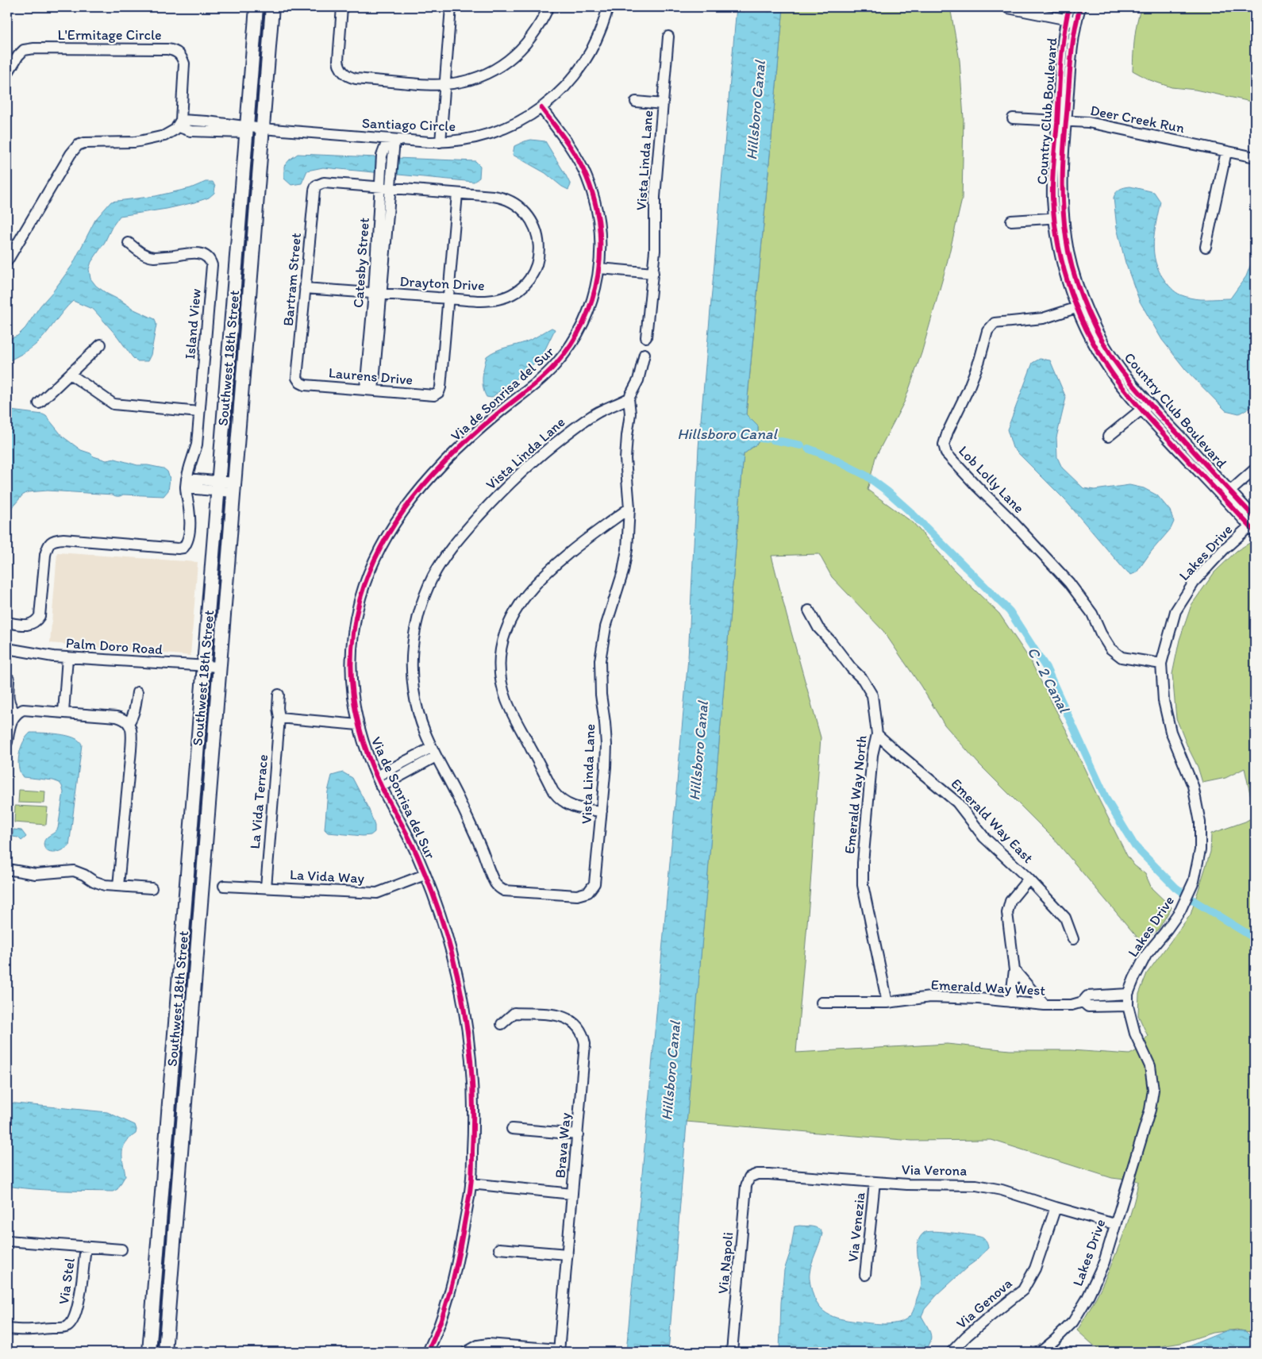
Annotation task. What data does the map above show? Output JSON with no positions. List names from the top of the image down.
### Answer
{
  "streets": {
    "main road": ["Southwest 18th Street"],
    "street": [
      "L'Ermitage Circle",
      "Country Club Boulevard",
      "Deer Creek Run",
      "Santiago Circle",
      "Vista Linda Lane",
      "Catesby Street",
      "Bartram Street",
      "Drayton Drive",
      "Island View",
      "Laurens Drive",
      "Via de Sonrisa del Sur",
      "Lob Lolly Lane",
      "Lakes Drive",
      "Palm Doro Road",
      "Emerald Way North",
      "La Vida Terrace",
      "Emerald Way East",
      "La Vida Way",
      "Emerald Way West",
      "Brava Way",
      "Via Verona",
      "Via Venezia",
      "Via Napoli",
      "Via Stel",
      "Via Genova"
    ]
  },
  "crossings": [
    ["Country Club Boulevard", "Deer Creek Run"],
    ["Country Club Boulevard", "Lob Lolly Lane"],
    ["Country Club Boulevard", "Lakes Drive"],
    ["Santiago Circle", "Catesby Street"],
    ["Santiago Circle", "Southwest 18th Street"],
    ["Santiago Circle", "Via de Sonrisa del Sur"],
    ["Catesby Street", "Drayton Drive"],
    ["Catesby Street", "Laurens Drive"],
    ["Bartram Street", "Drayton Drive"],
    ["Bartram Street", "Laurens Drive"],
    ["Drayton Drive", "Laurens Drive"],
    ["Southwest 18th Street", "Palm Doro Road"],
    ["Via de Sonrisa del Sur", "La Vida Way"],
    ["Lob Lolly Lane", "Lakes Drive"],
    ["Lakes Drive", "Emerald Way West"],
    ["Lakes Drive", "Via Verona"],
    ["Emerald Way North", "Emerald Way East"],
    ["Emerald Way North", "Emerald Way West"],
    ["La Vida Terrace", "La Vida Way"],
    ["Via Verona", "Via Venezia"],
    ["Via Verona", "Via Napoli"],
    ["Via Verona", "Via Genova"]
  ],
  "water": ["Hillsboro Canal", "C - 2 Canal"]
}
